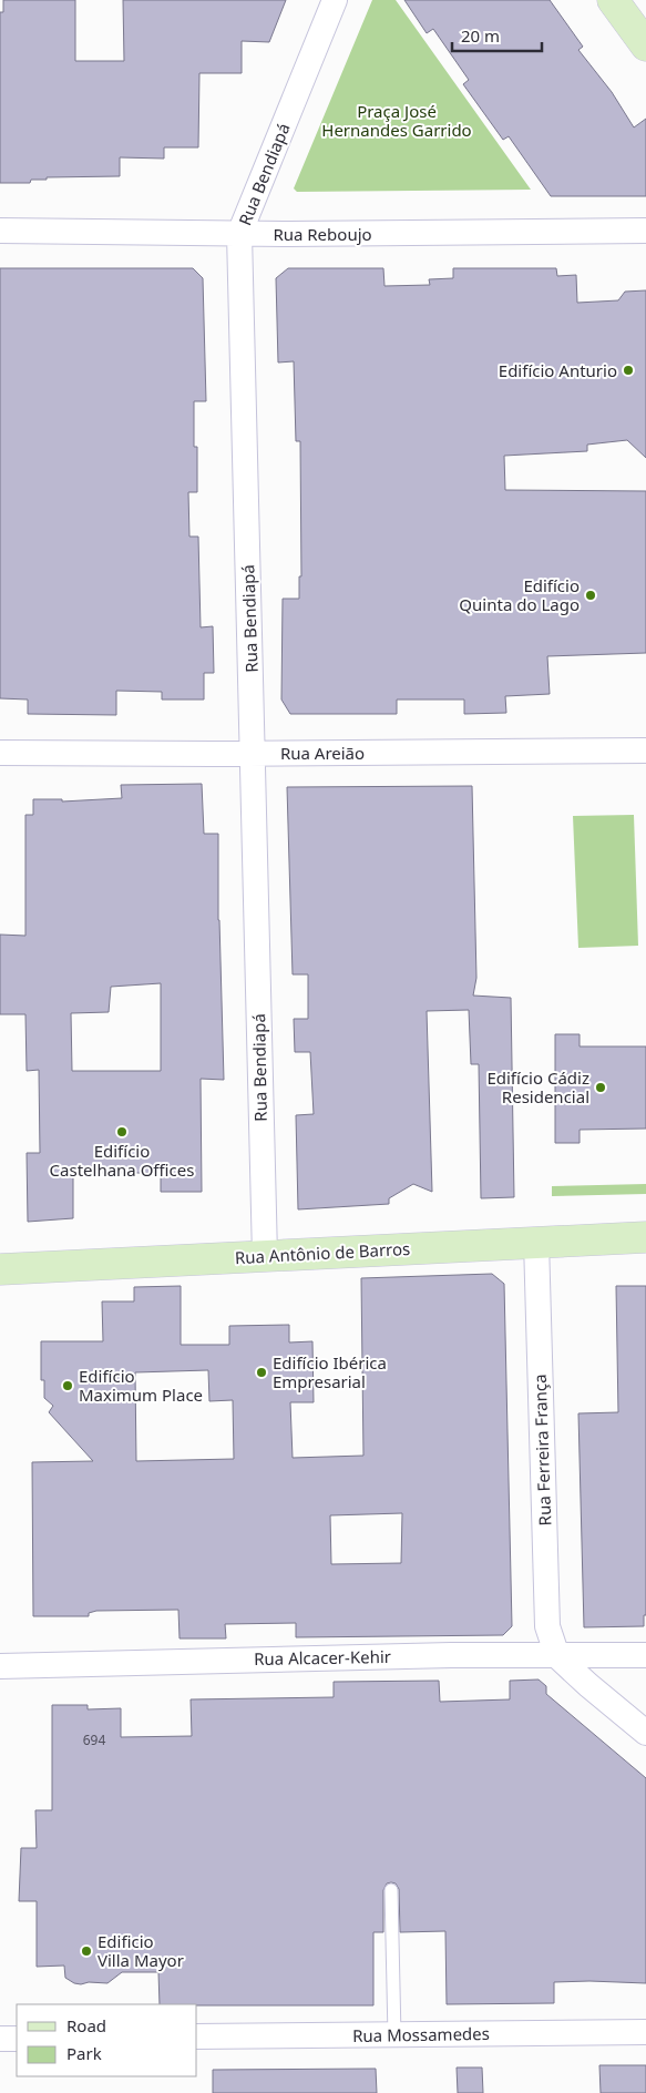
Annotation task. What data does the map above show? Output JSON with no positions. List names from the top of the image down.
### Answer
{
  "streets": {
    "main road": ["Rua Antônio de Barros"],
    "street": [
      "Rua Bendiapá",
      "Rua Reboujo",
      "Rua Areião",
      "Rua Ferreira França",
      "Rua Alcacer-Kehir",
      "Rua Mossamedes"
    ]
  },
  "crossings": [
    ["Rua Bendiapá", "Rua Reboujo"],
    ["Rua Bendiapá", "Rua Areião"],
    ["Rua Bendiapá", "Rua Antônio de Barros"],
    ["Rua Antônio de Barros", "Rua Ferreira França"],
    ["Rua Ferreira França", "Rua Alcacer-Kehir"]
  ],
  "parks": ["Praça José Hernandes Garrido"],
  "places": [
    "Edifício Anturio",
    "Edifício Quinta do Lago",
    "Edifício Cádiz Residencial",
    "Edifício Castelhana Offices",
    "Edifício Ibérica Empresarial",
    "Edifício Maximum Place",
    "Edificio Villa Mayor"
  ],
  "house_numbers": ["694"],
  "legend": ["Road", "Park"],
  "scale_bar": "20 m"
}
